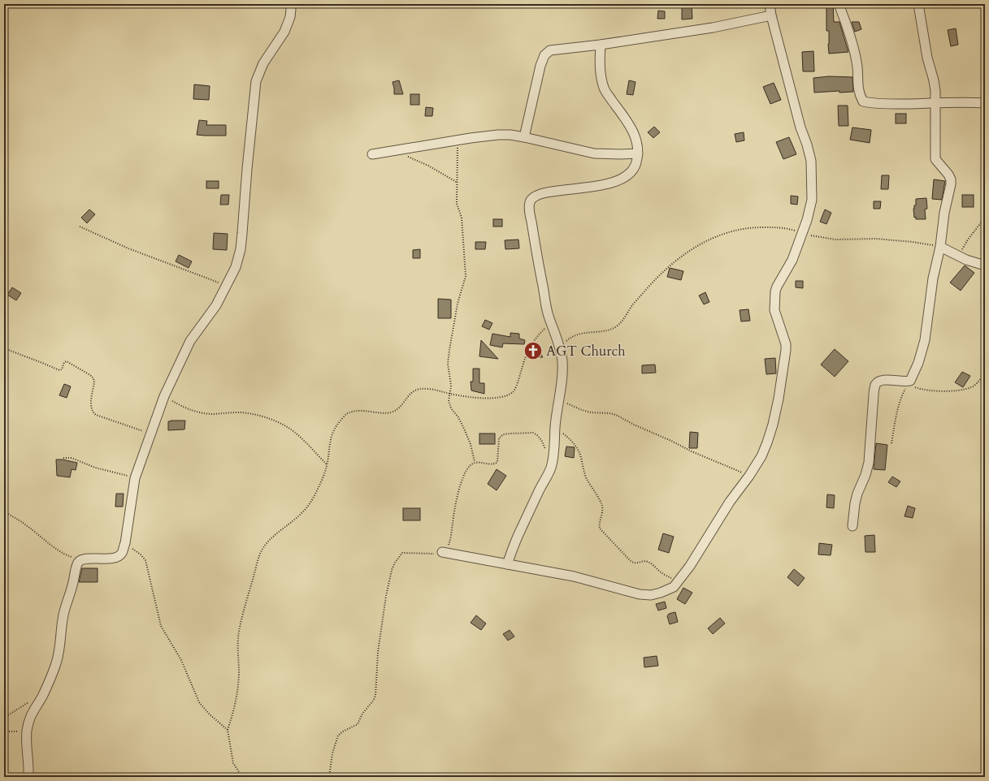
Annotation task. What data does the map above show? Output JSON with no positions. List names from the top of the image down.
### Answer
{
  "places": {
    "church": ["AGT Church"]
  }
}
